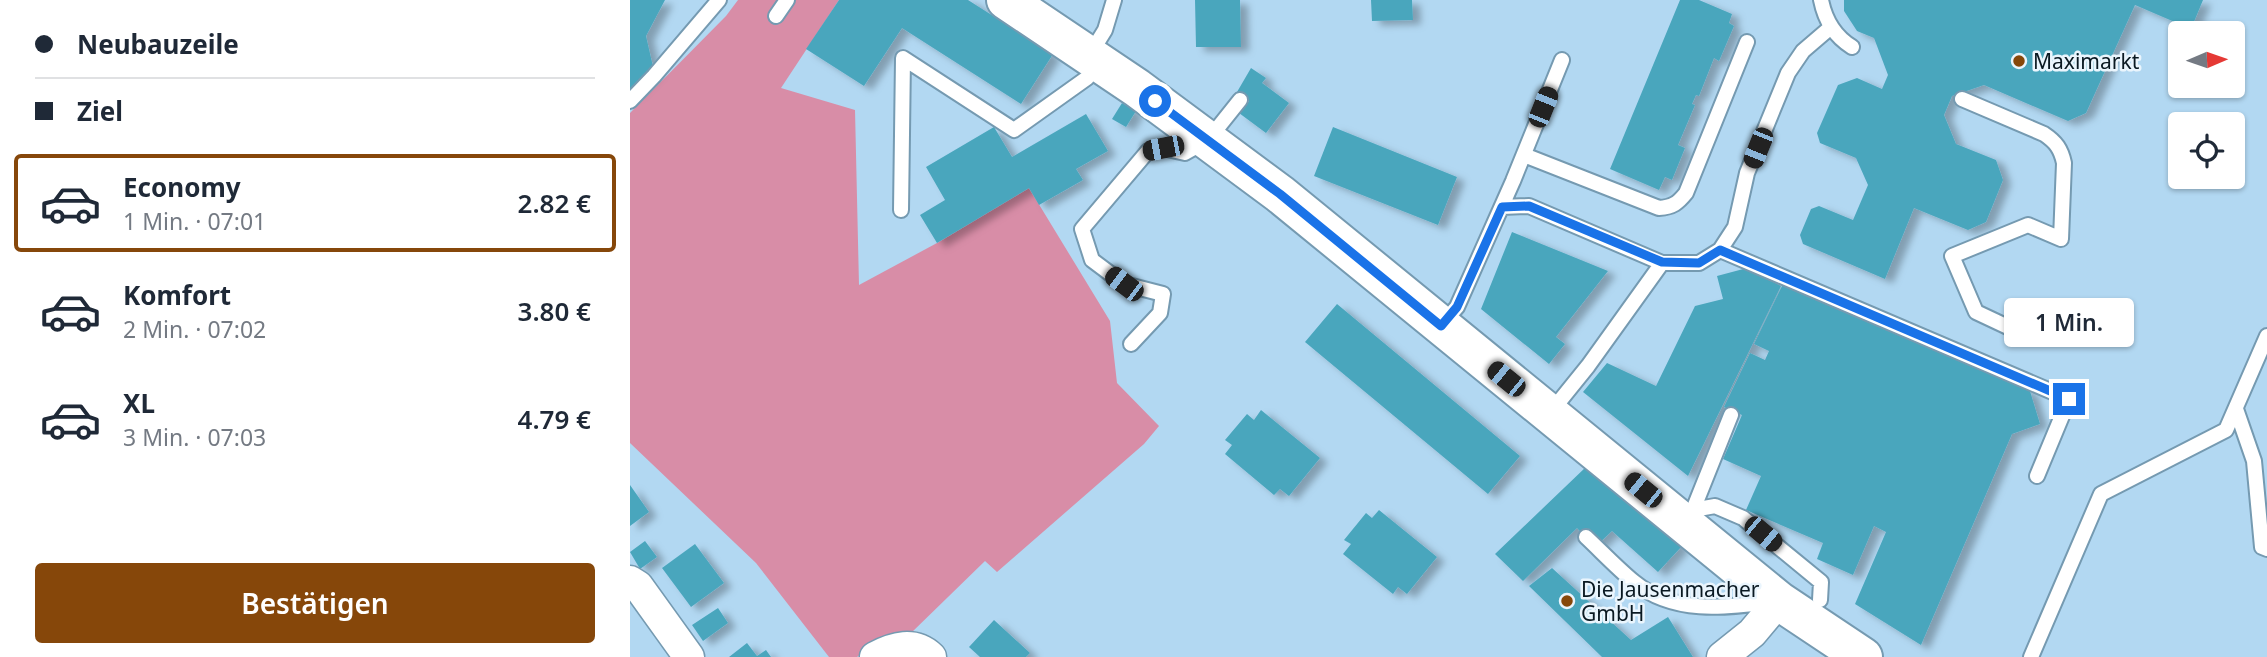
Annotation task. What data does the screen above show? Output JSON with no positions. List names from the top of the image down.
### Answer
{
  "places": ["Maximarkt", "Die Jausenmacher GmbH"],
  "north": "right",
  "page": {
    "banner": ["Neubauzeile", "Ziel"],
    "list": [
      {
        "name": "Economy",
        "note": "1 Min. · 07:01",
        "value": "2.82 €"
      },
      {
        "name": "Komfort",
        "note": "2 Min. · 07:02",
        "value": "3.80 €"
      },
      {
        "name": "XL",
        "note": "3 Min. · 07:03",
        "value": "4.79 €"
      }
    ],
    "bubble": "1 Min.",
    "buttons": "Bestätigen"
  }
}
